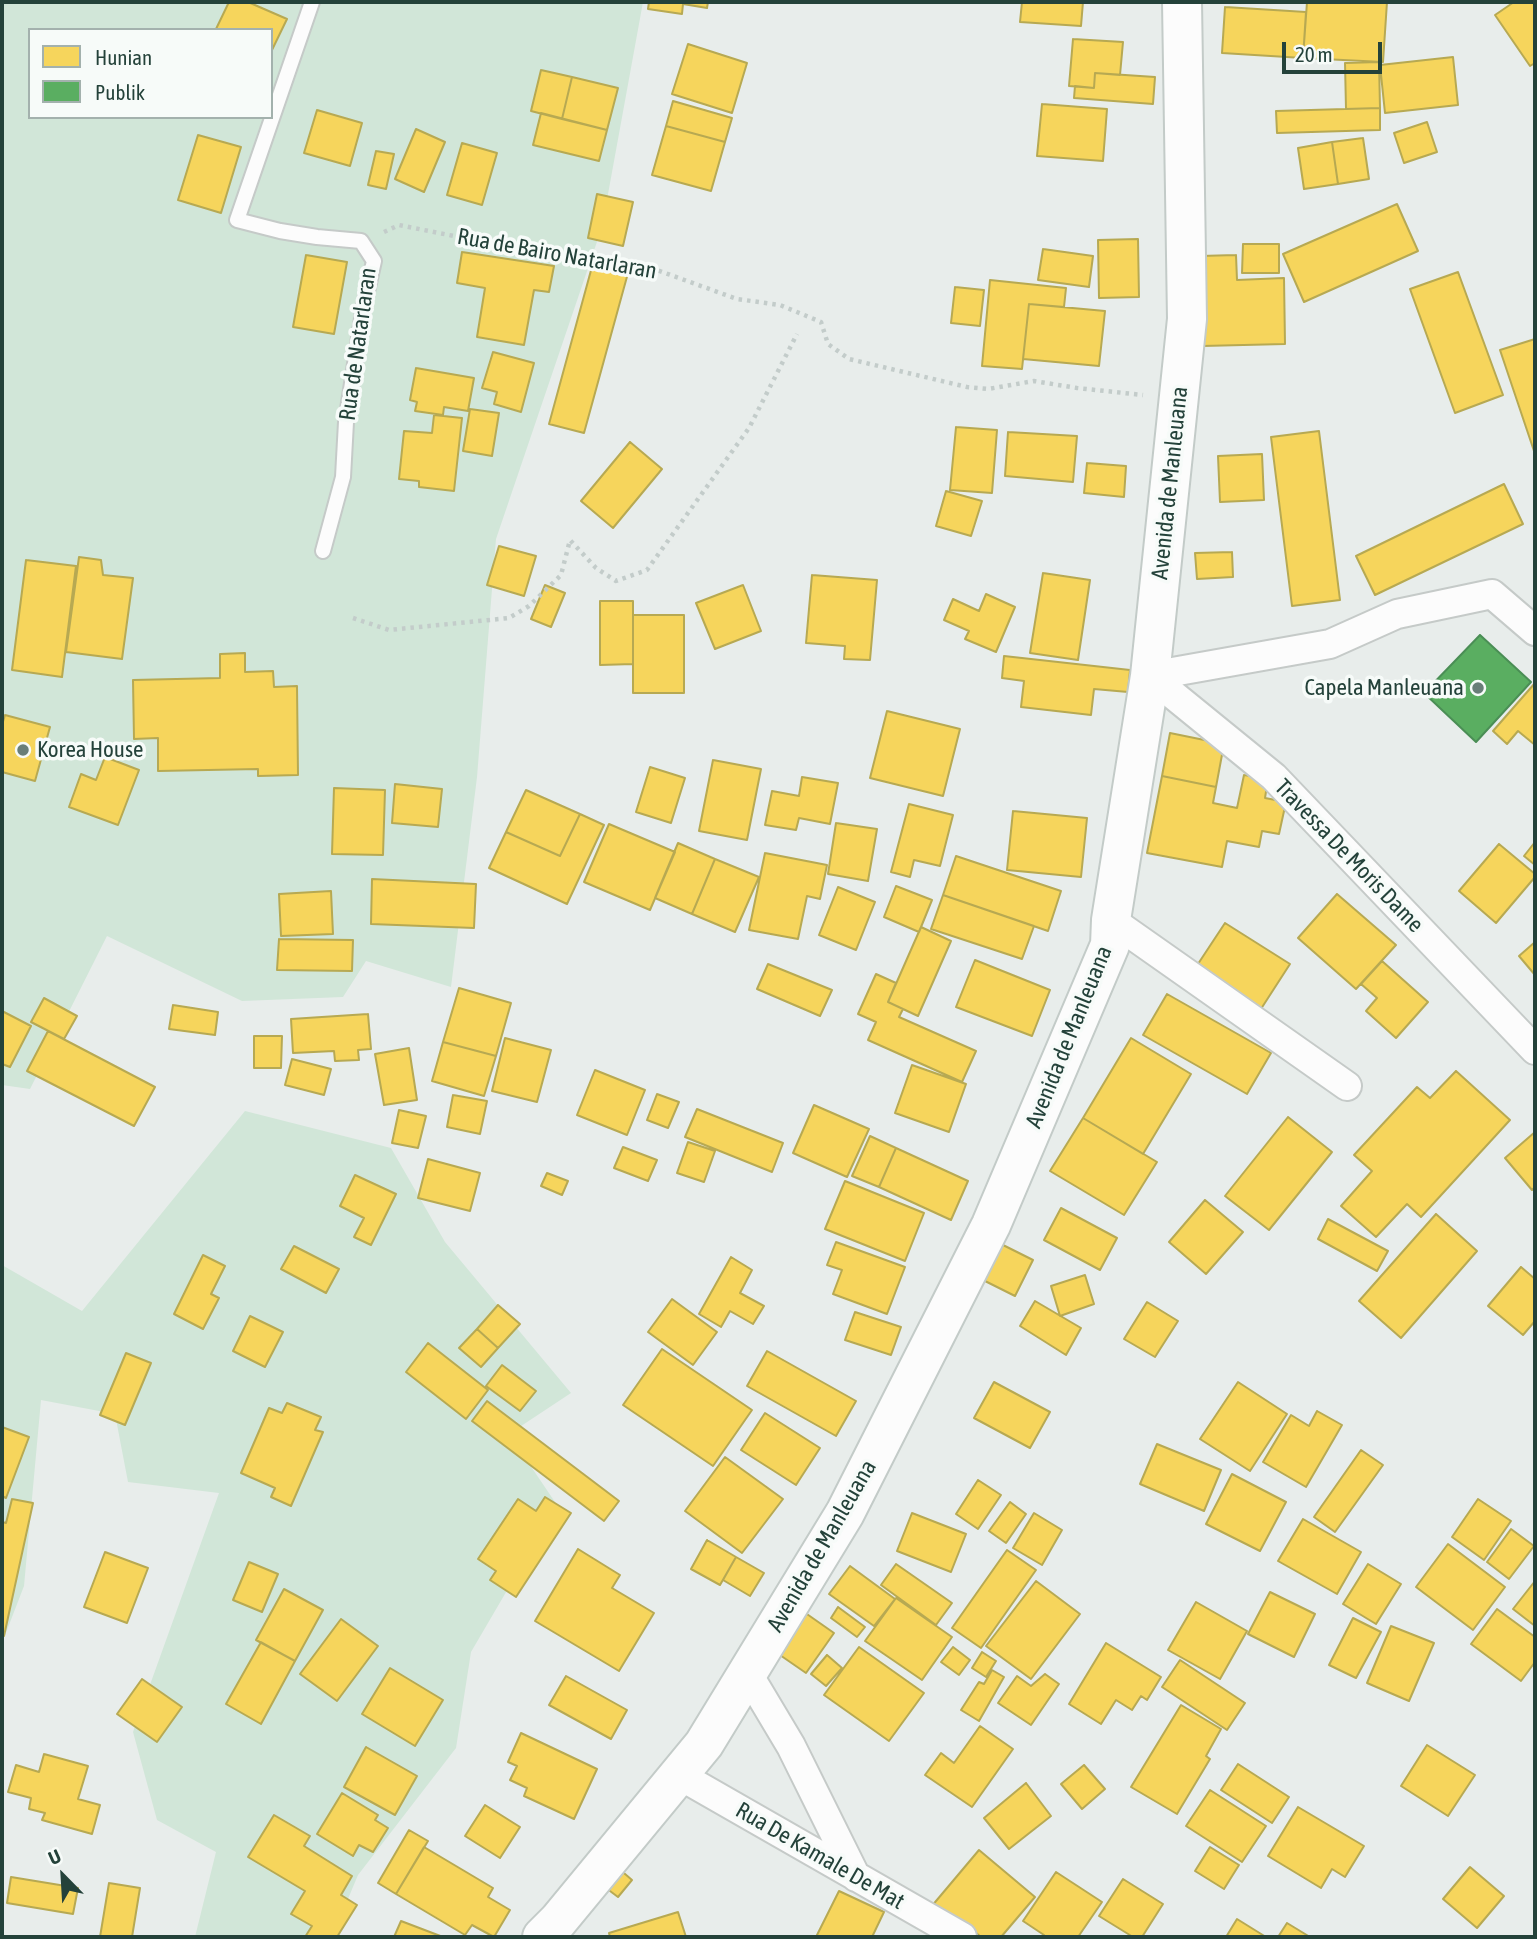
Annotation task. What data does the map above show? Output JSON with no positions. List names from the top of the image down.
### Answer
{
  "streets": {
    "street": ["Avenida de Manleuana", "Travessa De Moris Dame", "Rua De Kamale De Mat"],
    "lane": ["Rua de Natarlaran"],
    "path": ["Rua de Bairo Natarlaran"]
  },
  "crossings": [
    ["Avenida de Manleuana", "Travessa De Moris Dame"],
    ["Avenida de Manleuana", "Rua De Kamale De Mat"]
  ],
  "places": ["Capela Manleuana", "Korea House"],
  "legend": ["Hunian", "Publik"],
  "scale_bar": "20 m",
  "north": "top left"
}
